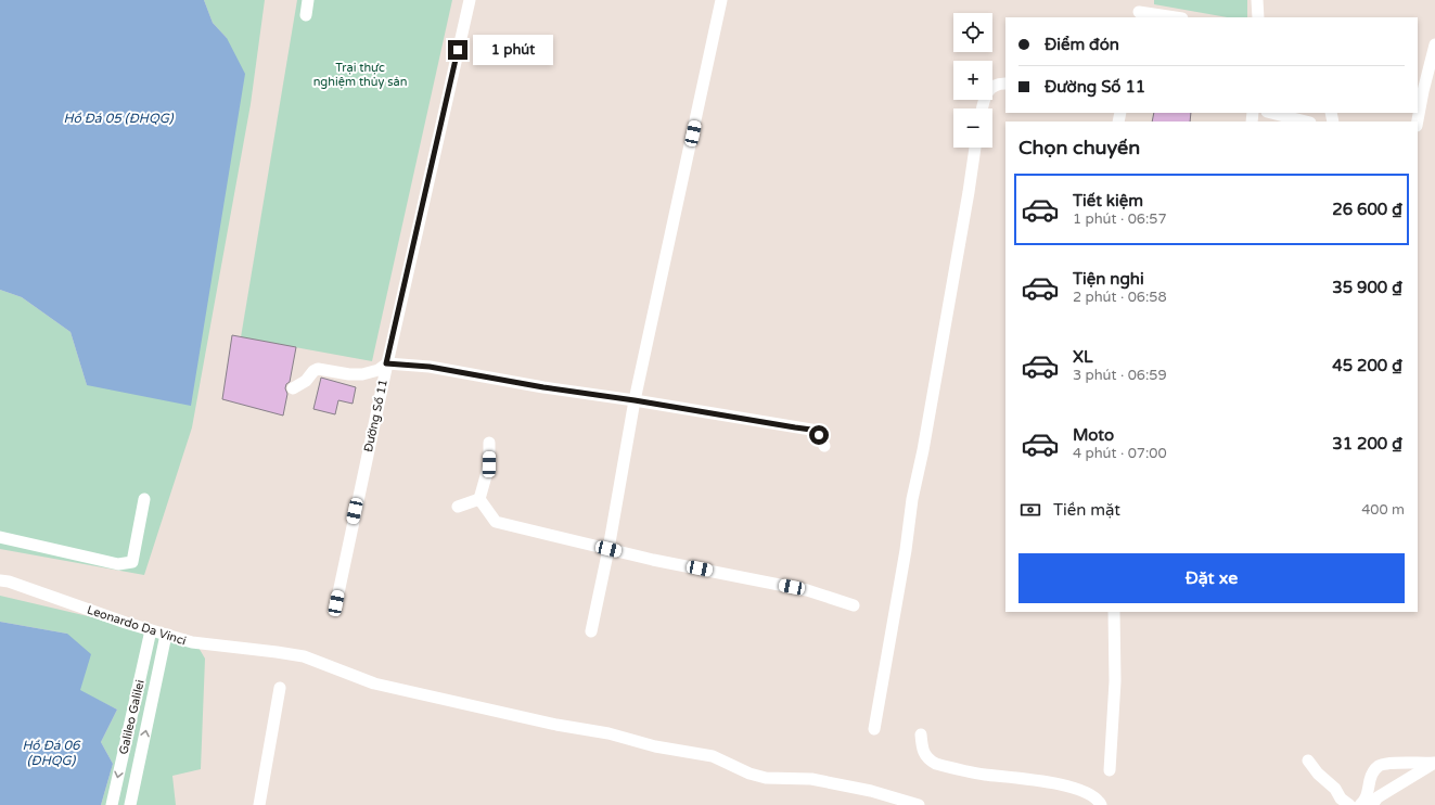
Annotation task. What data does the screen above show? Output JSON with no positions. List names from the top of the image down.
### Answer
{
  "streets": {
    "street": ["Đường Số 11", "Leonardo Da Vinci", "Galileo Galilei"]
  },
  "crossings": [
    ["Leonardo Da Vinci", "Galileo Galilei"]
  ],
  "water": ["Hồ Đá 05 (ĐHQG)", "Hồ Đá 06 (ĐHQG)"],
  "parks": ["Trại thực nghiệm thủy sản"],
  "page": {
    "map_buttons": ["+", "−"],
    "banner": ["Điểm đón", "Đường Số 11"],
    "bubble": "1 phút",
    "heading": "Chọn chuyến",
    "list": [
      {
        "name": "Tiết kiệm",
        "note": "1 phút · 06:57",
        "value": "26 600 ₫"
      },
      {
        "name": "Tiện nghi",
        "note": "2 phút · 06:58",
        "value": "35 900 ₫"
      },
      {
        "name": "XL",
        "note": "3 phút · 06:59",
        "value": "45 200 ₫"
      },
      {
        "name": "Moto",
        "note": "4 phút · 07:00",
        "value": "31 200 ₫"
      }
    ],
    "pay": ["Tiền mặt", "400 m"],
    "buttons": "Đặt xe"
  }
}
